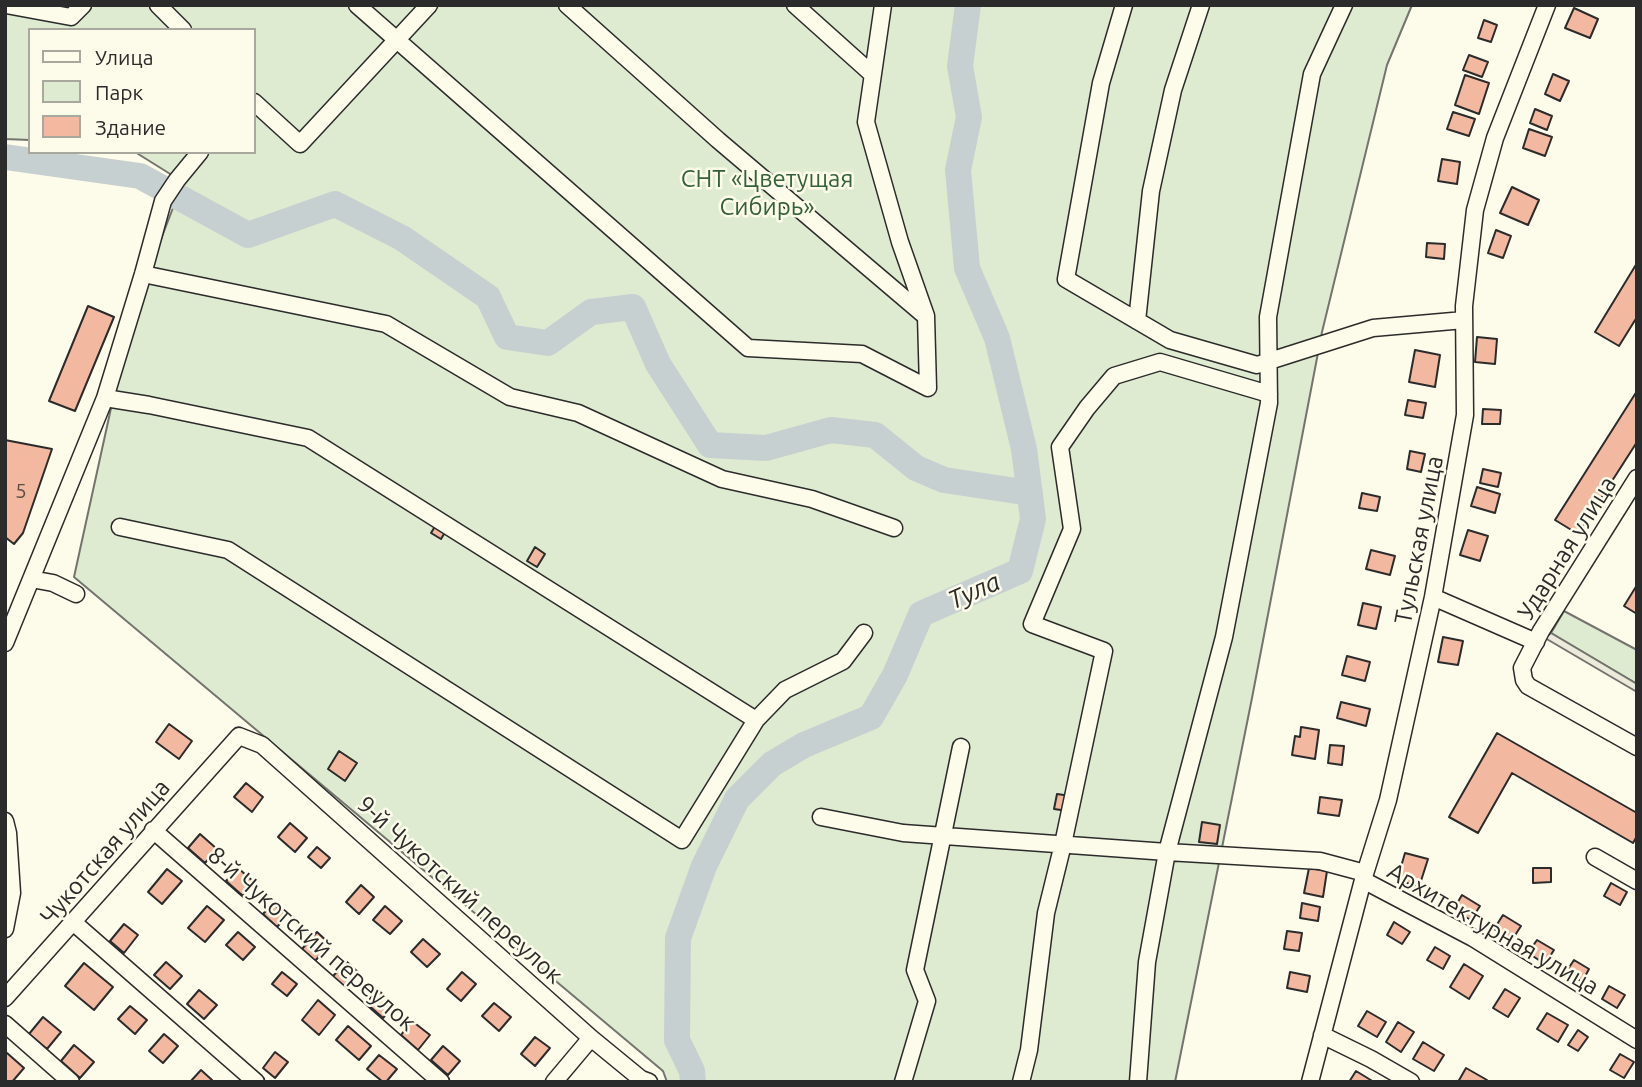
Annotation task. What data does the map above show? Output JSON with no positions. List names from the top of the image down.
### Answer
{
  "streets": {
    "street": [
      "Тульская улица",
      "Ударная улица",
      "Чукотская улица",
      "9-й Чукотский переулок",
      "Архитектурная улица",
      "8-й Чукотский переулок"
    ]
  },
  "crossings": [
    ["Тульская улица", "Архитектурная улица"],
    ["Чукотская улица", "9-й Чукотский переулок"],
    ["Чукотская улица", "8-й Чукотский переулок"]
  ],
  "water": ["Тула"],
  "parks": ["СНТ «Цветущая Сибирь»"],
  "house_numbers": ["5"],
  "legend": ["Улица", "Парк", "Здание"]
}
